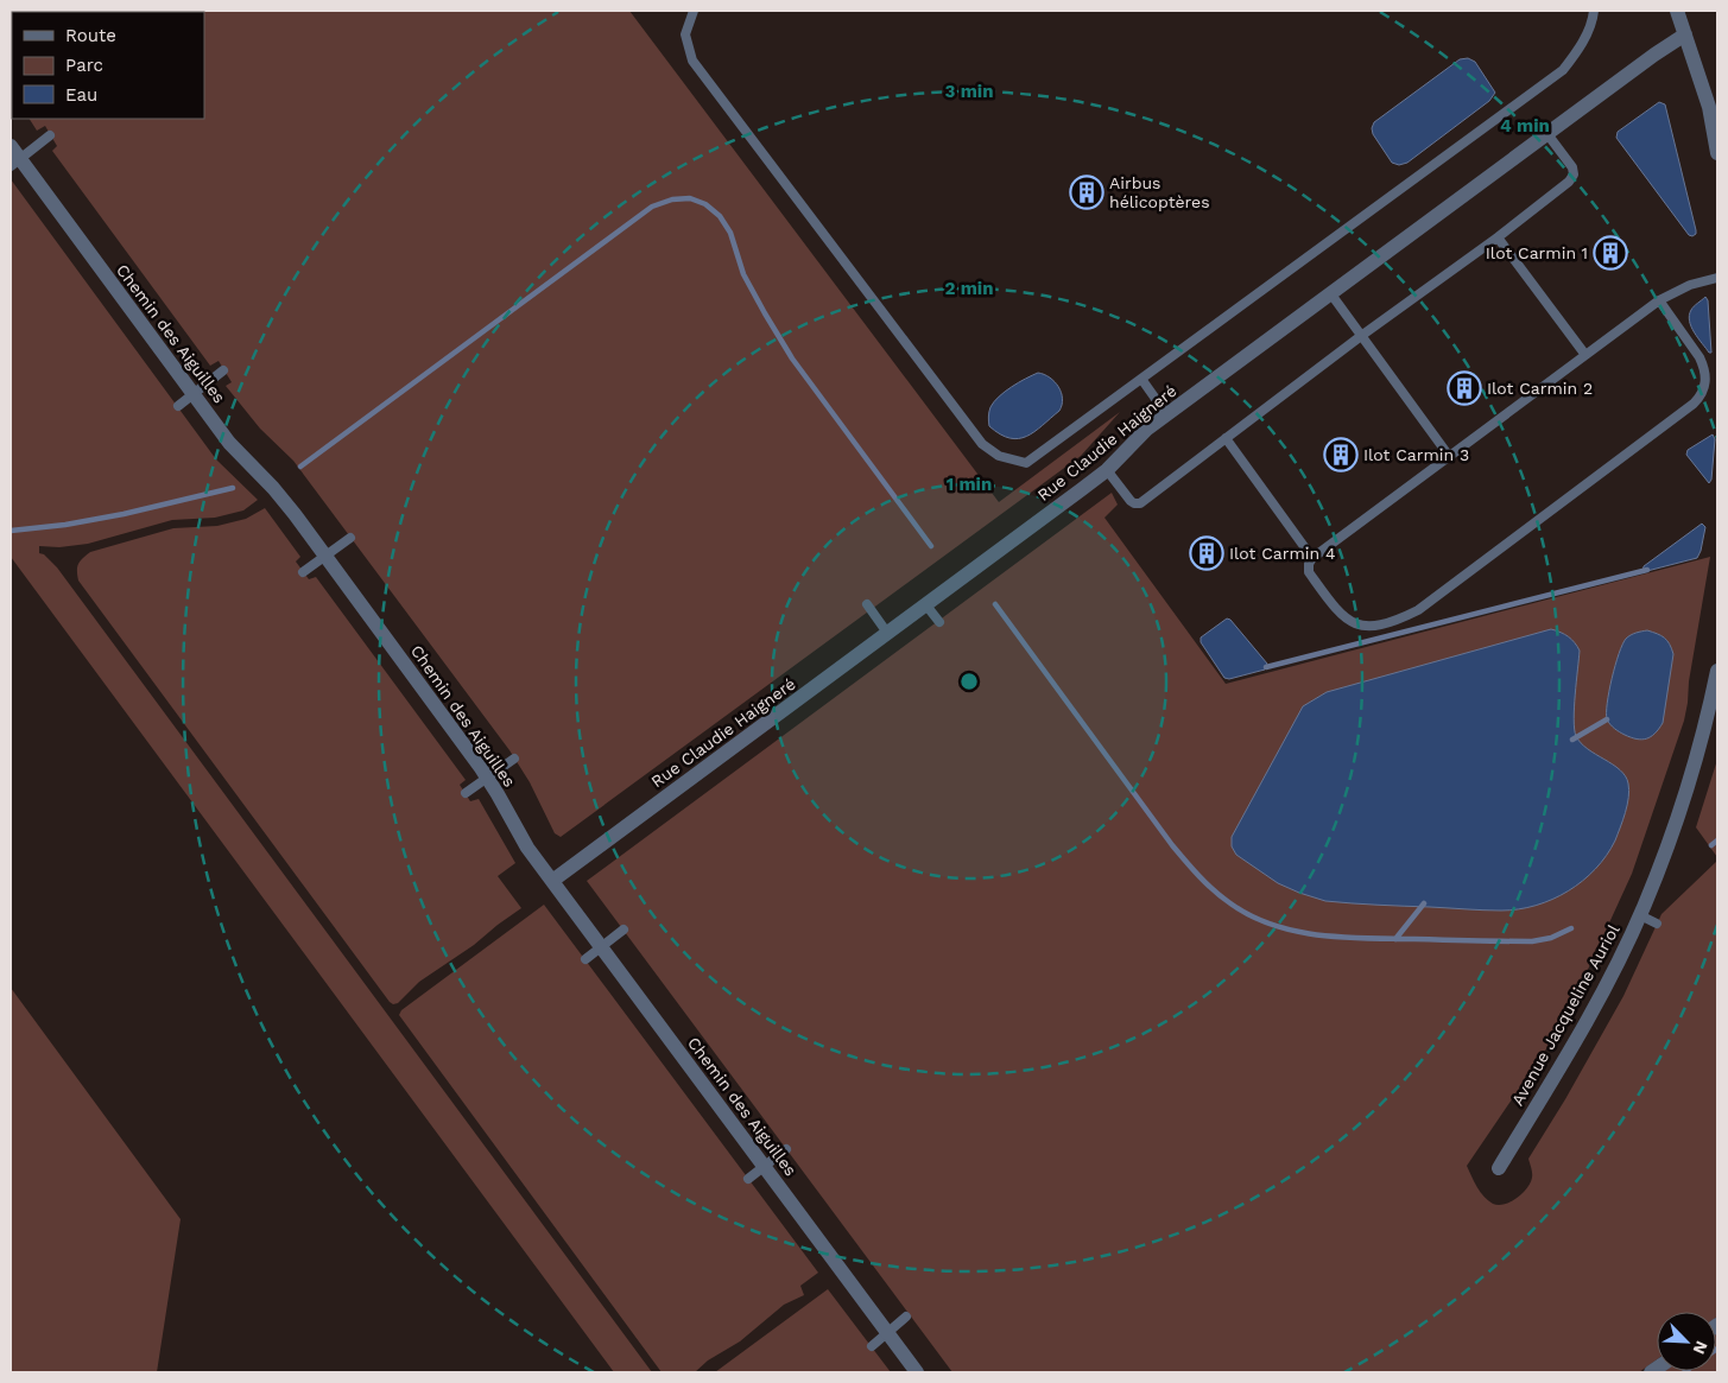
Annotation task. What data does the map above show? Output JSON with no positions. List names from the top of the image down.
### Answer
{
  "streets": {
    "street": ["Chemin des Aiguilles", "Rue Claudie Haigneré", "Avenue Jacqueline Auriol"]
  },
  "crossings": [
    ["Chemin des Aiguilles", "Rue Claudie Haigneré"]
  ],
  "places": {
    "building": [
      "Airbus hélicoptères",
      "Ilot Carmin 1",
      "Ilot Carmin 2",
      "Ilot Carmin 3",
      "Ilot Carmin 4"
    ]
  },
  "legend": ["Route", "Parc", "Eau"],
  "north": "bottom right",
  "rings": [
    "3 min",
    "4 min",
    "2 min",
    "1 min"
  ]
}
